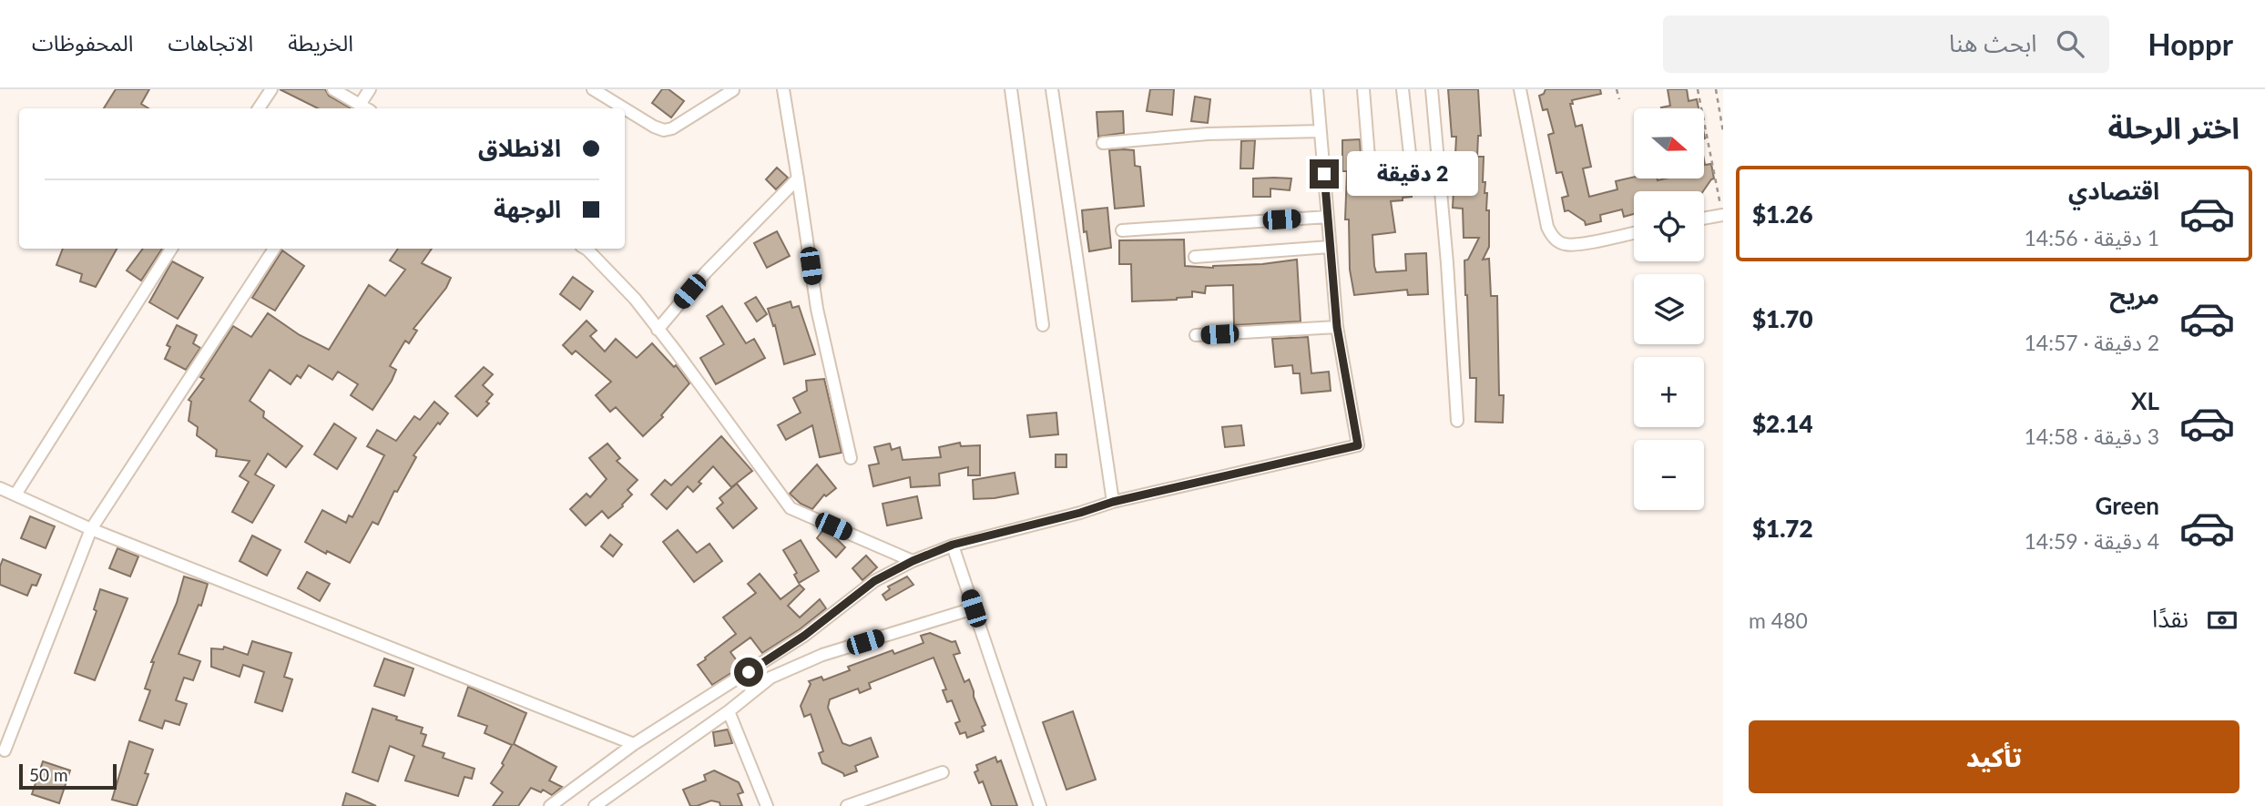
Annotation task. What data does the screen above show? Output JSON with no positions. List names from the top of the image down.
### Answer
{
  "scale_bar": "50 m",
  "north": "right",
  "page": {
    "header": "Hoppr",
    "search": "ابحث هنا",
    "nav": ["الخريطة", "الاتجاهات", "المحفوظات"],
    "heading": "اختر الرحلة",
    "map_buttons": ["+", "−"],
    "banner": ["الانطلاق", "الوجهة"],
    "bubble": "2 دقيقة",
    "list": [
      {
        "name": "اقتصادي",
        "note": "1 دقيقة · 14:56",
        "value": "$1.26"
      },
      {
        "name": "مريح",
        "note": "2 دقيقة · 14:57",
        "value": "$1.70"
      },
      {
        "name": "XL",
        "note": "3 دقيقة · 14:58",
        "value": "$2.14"
      },
      {
        "name": "Green",
        "note": "4 دقيقة · 14:59",
        "value": "$1.72"
      }
    ],
    "pay": ["نقدًا", "480 m"],
    "buttons": "تأكيد",
    "scale": "50 m"
  }
}
